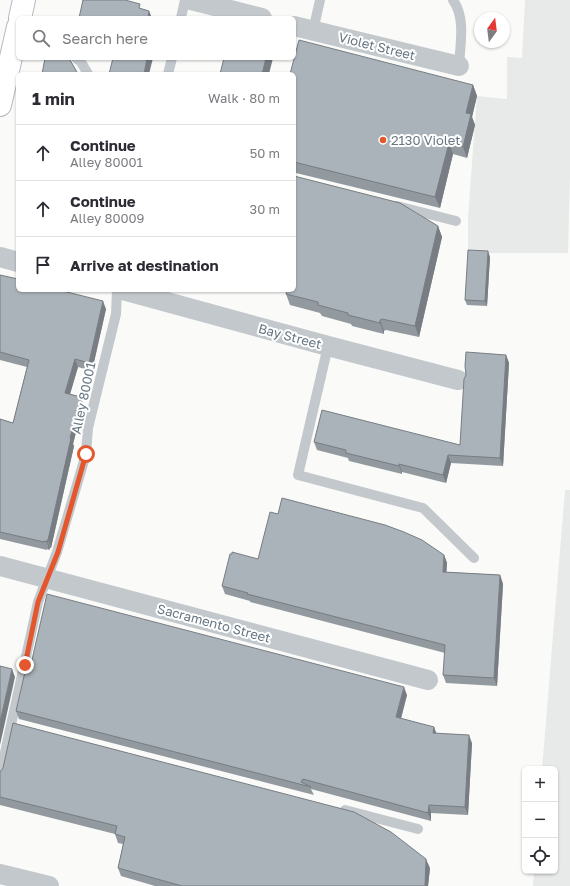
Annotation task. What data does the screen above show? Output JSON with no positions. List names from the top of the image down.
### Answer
{
  "streets": {
    "street": ["Violet Street", "Bay Street", "Sacramento Street"],
    "lane": ["Alley 80001"]
  },
  "crossings": [
    ["Alley 80001", "Sacramento Street"]
  ],
  "places": ["2130 Violet"],
  "north": "top",
  "page": {
    "search": "Search here",
    "heading": ["1 min", "Walk · 80 m"],
    "list": [
      ["Continue", "Alley 80001", "50 m"],
      ["Continue", "Alley 80009", "30 m"],
      "Arrive at destination"
    ],
    "map_buttons": ["+", "−"]
  }
}
